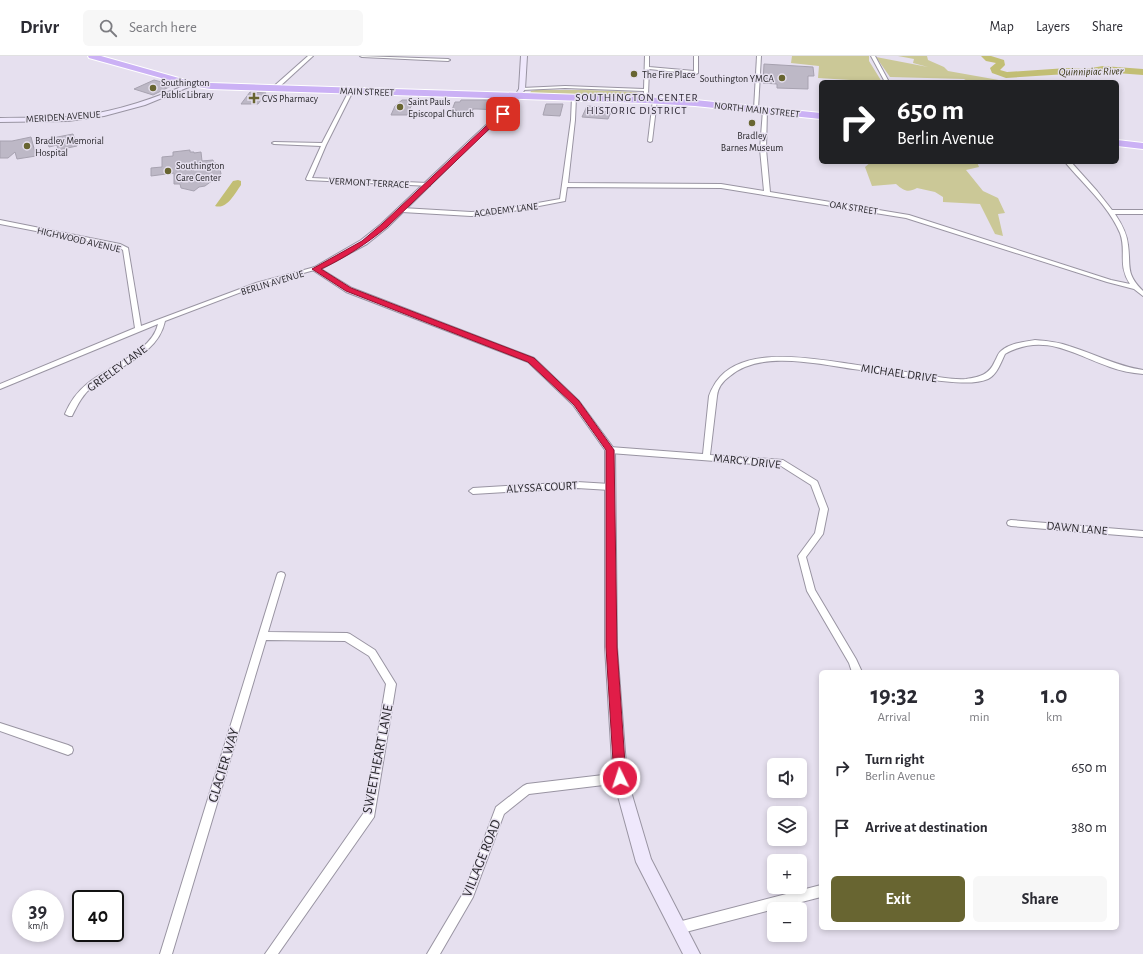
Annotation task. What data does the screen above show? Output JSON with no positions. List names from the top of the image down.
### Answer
{
  "streets": {
    "highway": ["MAIN STREET", "NORTH MAIN STREET"],
    "street": [
      "MERIDEN AVENUE",
      "VERMONT TERRACE",
      "OAK STREET",
      "ACADEMY LANE",
      "HIGHWOOD AVENUE",
      "BERLIN AVENUE",
      "GREELEY LANE",
      "MICHAEL DRIVE",
      "MARCY DRIVE",
      "ALYSSA COURT",
      "DAWN LANE",
      "SWEETHEART LANE",
      "GLACIER WAY",
      "VILLAGE ROAD"
    ]
  },
  "crossings": [
    ["MAIN STREET", "NORTH MAIN STREET"],
    ["MAIN STREET", "MERIDEN AVENUE"],
    ["MAIN STREET", "BERLIN AVENUE"],
    ["VERMONT TERRACE", "BERLIN AVENUE"],
    ["OAK STREET", "ACADEMY LANE"],
    ["ACADEMY LANE", "BERLIN AVENUE"],
    ["HIGHWOOD AVENUE", "BERLIN AVENUE"],
    ["BERLIN AVENUE", "GREELEY LANE"],
    ["MICHAEL DRIVE", "MARCY DRIVE"],
    ["SWEETHEART LANE", "GLACIER WAY"]
  ],
  "districts": ["SOUTHINGTON CENTER HISTORIC DISTRICT"],
  "water": ["Quinnipiac River"],
  "places": {
    "other": [
      "The Fire Place",
      "Southington YMCA",
      "Southington Public Library",
      "Saint Pauls Episcopal Church",
      "Bradley Barnes Museum",
      "Bradley Memorial Hospital",
      "Southington Care Center"
    ],
    "health": ["CVS Pharmacy"]
  },
  "page": {
    "header": "Drivr",
    "search": "Search here",
    "nav": ["Map", "Layers", "Share"],
    "turn": ["650 m", "Berlin Avenue"],
    "eta": [
      "19:32",
      "Arrival",
      "3",
      "min",
      "1.0",
      "km"
    ],
    "list": [
      {
        "name": "Turn right",
        "note": "Berlin Avenue",
        "value": "650 m"
      },
      {
        "name": "Arrive at destination",
        "value": "380 m"
      }
    ],
    "map_buttons": ["+", "−"],
    "buttons": ["Exit", "Share"],
    "speed": "39 km/h",
    "limit": "40"
  }
}
